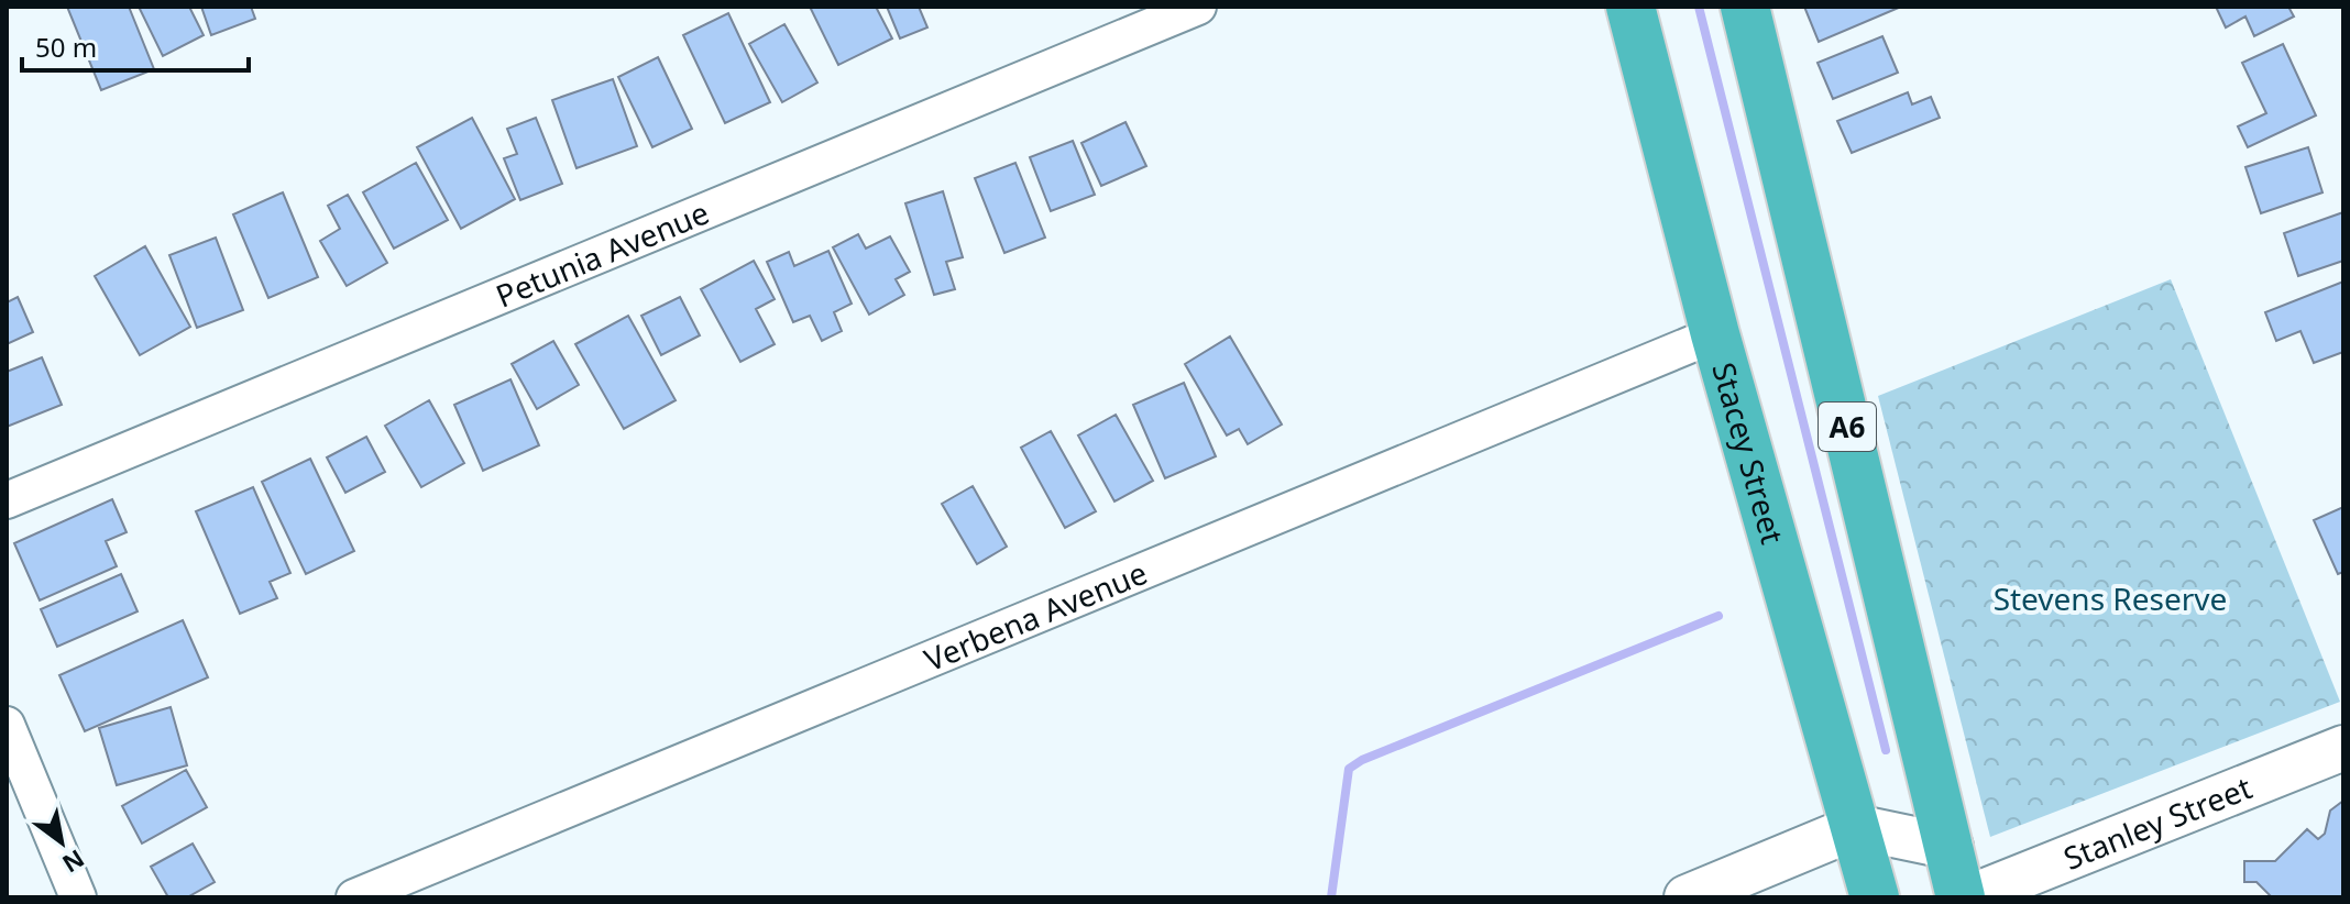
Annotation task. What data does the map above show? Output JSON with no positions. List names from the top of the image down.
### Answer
{
  "streets": {
    "highway": ["A6", "Stacey Street"],
    "street": ["Petunia Avenue", "Verbena Avenue", "Stanley Street"]
  },
  "crossings": [
    ["Stacey Street", "Verbena Avenue"]
  ],
  "parks": ["Stevens Reserve"],
  "scale_bar": "50 m",
  "north": "bottom right"
}
